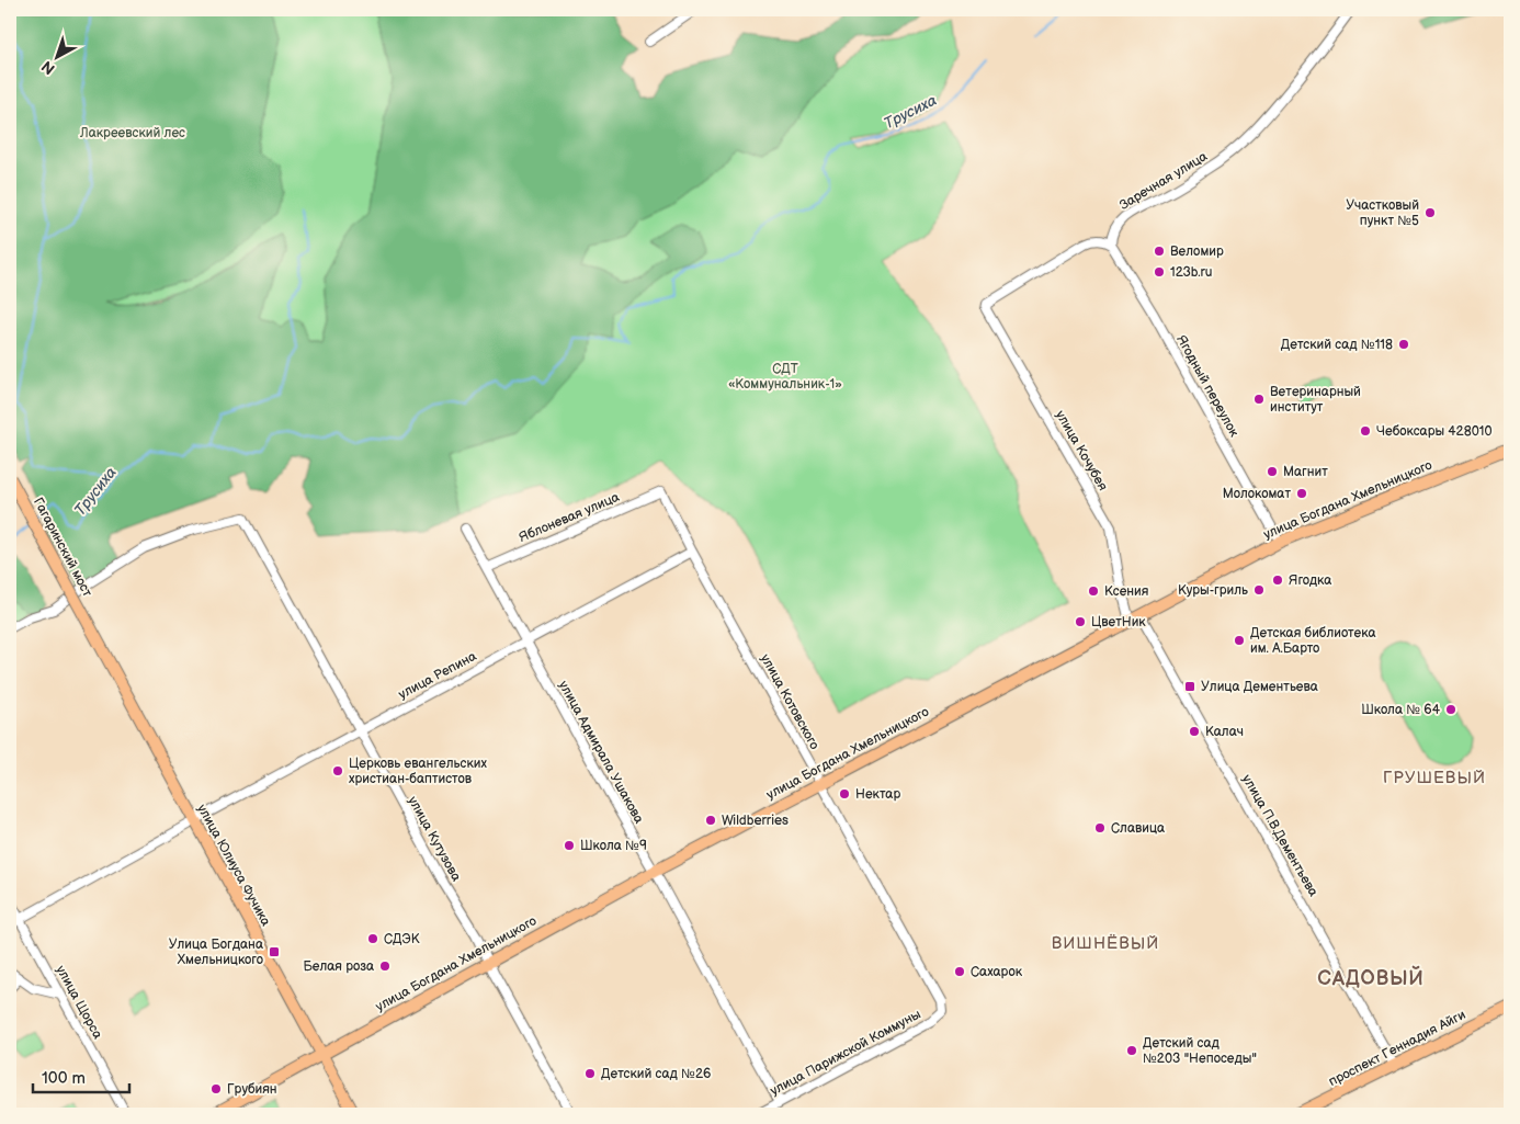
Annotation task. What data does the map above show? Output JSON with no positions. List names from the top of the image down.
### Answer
{
  "streets": {
    "main road": [
      "улица Богдана Хмельницкого",
      "Гагаринский мост",
      "улица Юлиуса Фучика",
      "проспект Геннадия Айги"
    ],
    "street": [
      "Заречная улица",
      "Ягодный переулок",
      "улица Кочубея",
      "Яблоневая улица",
      "улица Репина",
      "улица Котовского",
      "улица Адмирала Ушакова",
      "улица П.В.Дементьева",
      "улица Кутузова",
      "улица Щорса",
      "улица Парижской Коммуны"
    ]
  },
  "crossings": [
    ["Заречная улица", "Ягодный переулок"],
    ["Заречная улица", "улица Кочубея"],
    ["Ягодный переулок", "улица Кочубея"],
    ["Ягодный переулок", "улица Богдана Хмельницкого"],
    ["улица Кочубея", "улица Богдана Хмельницкого"],
    ["улица Кочубея", "улица П.В.Дементьева"],
    ["улица Богдана Хмельницкого", "улица Котовского"],
    ["улица Богдана Хмельницкого", "улица Адмирала Ушакова"],
    ["улица Богдана Хмельницкого", "улица П.В.Дементьева"],
    ["улица Богдана Хмельницкого", "улица Кутузова"],
    ["улица Богдана Хмельницкого", "улица Юлиуса Фучика"],
    ["Яблоневая улица", "улица Котовского"],
    ["Яблоневая улица", "улица Адмирала Ушакова"],
    ["Гагаринский мост", "улица Юлиуса Фучика"],
    ["улица Репина", "улица Котовского"],
    ["улица Репина", "улица Адмирала Ушакова"],
    ["улица Репина", "улица Кутузова"],
    ["улица Репина", "улица Юлиуса Фучика"],
    ["улица Репина", "улица Щорса"],
    ["улица Котовского", "улица Парижской Коммуны"],
    ["улица Адмирала Ушакова", "улица Парижской Коммуны"],
    ["улица П.В.Дементьева", "проспект Геннадия Айги"]
  ],
  "districts": ["ГРУШЕВЫЙ", "ВИШНЁВЫЙ", "САДОВЫЙ"],
  "water": ["Трусиха"],
  "parks": ["Лакреевский лес", "СДТ «Коммунальник-1»"],
  "places": {
    "other": [
      "Участковый пункт №5",
      "Веломир",
      "123b.ru",
      "Детский сад №118",
      "Ветеринарный институт",
      "Чебоксары 428010",
      "Магнит",
      "Молокомат",
      "Ягодка",
      "Куры-гриль",
      "Ксения",
      "ЦветНик",
      "Детская библиотека им. А.Барто",
      "Школа № 64",
      "Калач",
      "Церковь евангельских христиан-баптистов",
      "Нектар",
      "Wildberries",
      "Славица",
      "Школа №9",
      "СДЭК",
      "Белая роза",
      "Сахарок",
      "Детский сад №203 \"Непоседы\"",
      "Детский сад №26",
      "Грубиян"
    ],
    "transit": ["Улица Дементьева", "Улица Богдана Хмельницкого"]
  },
  "scale_bar": "100 m",
  "north": "bottom left"
}
